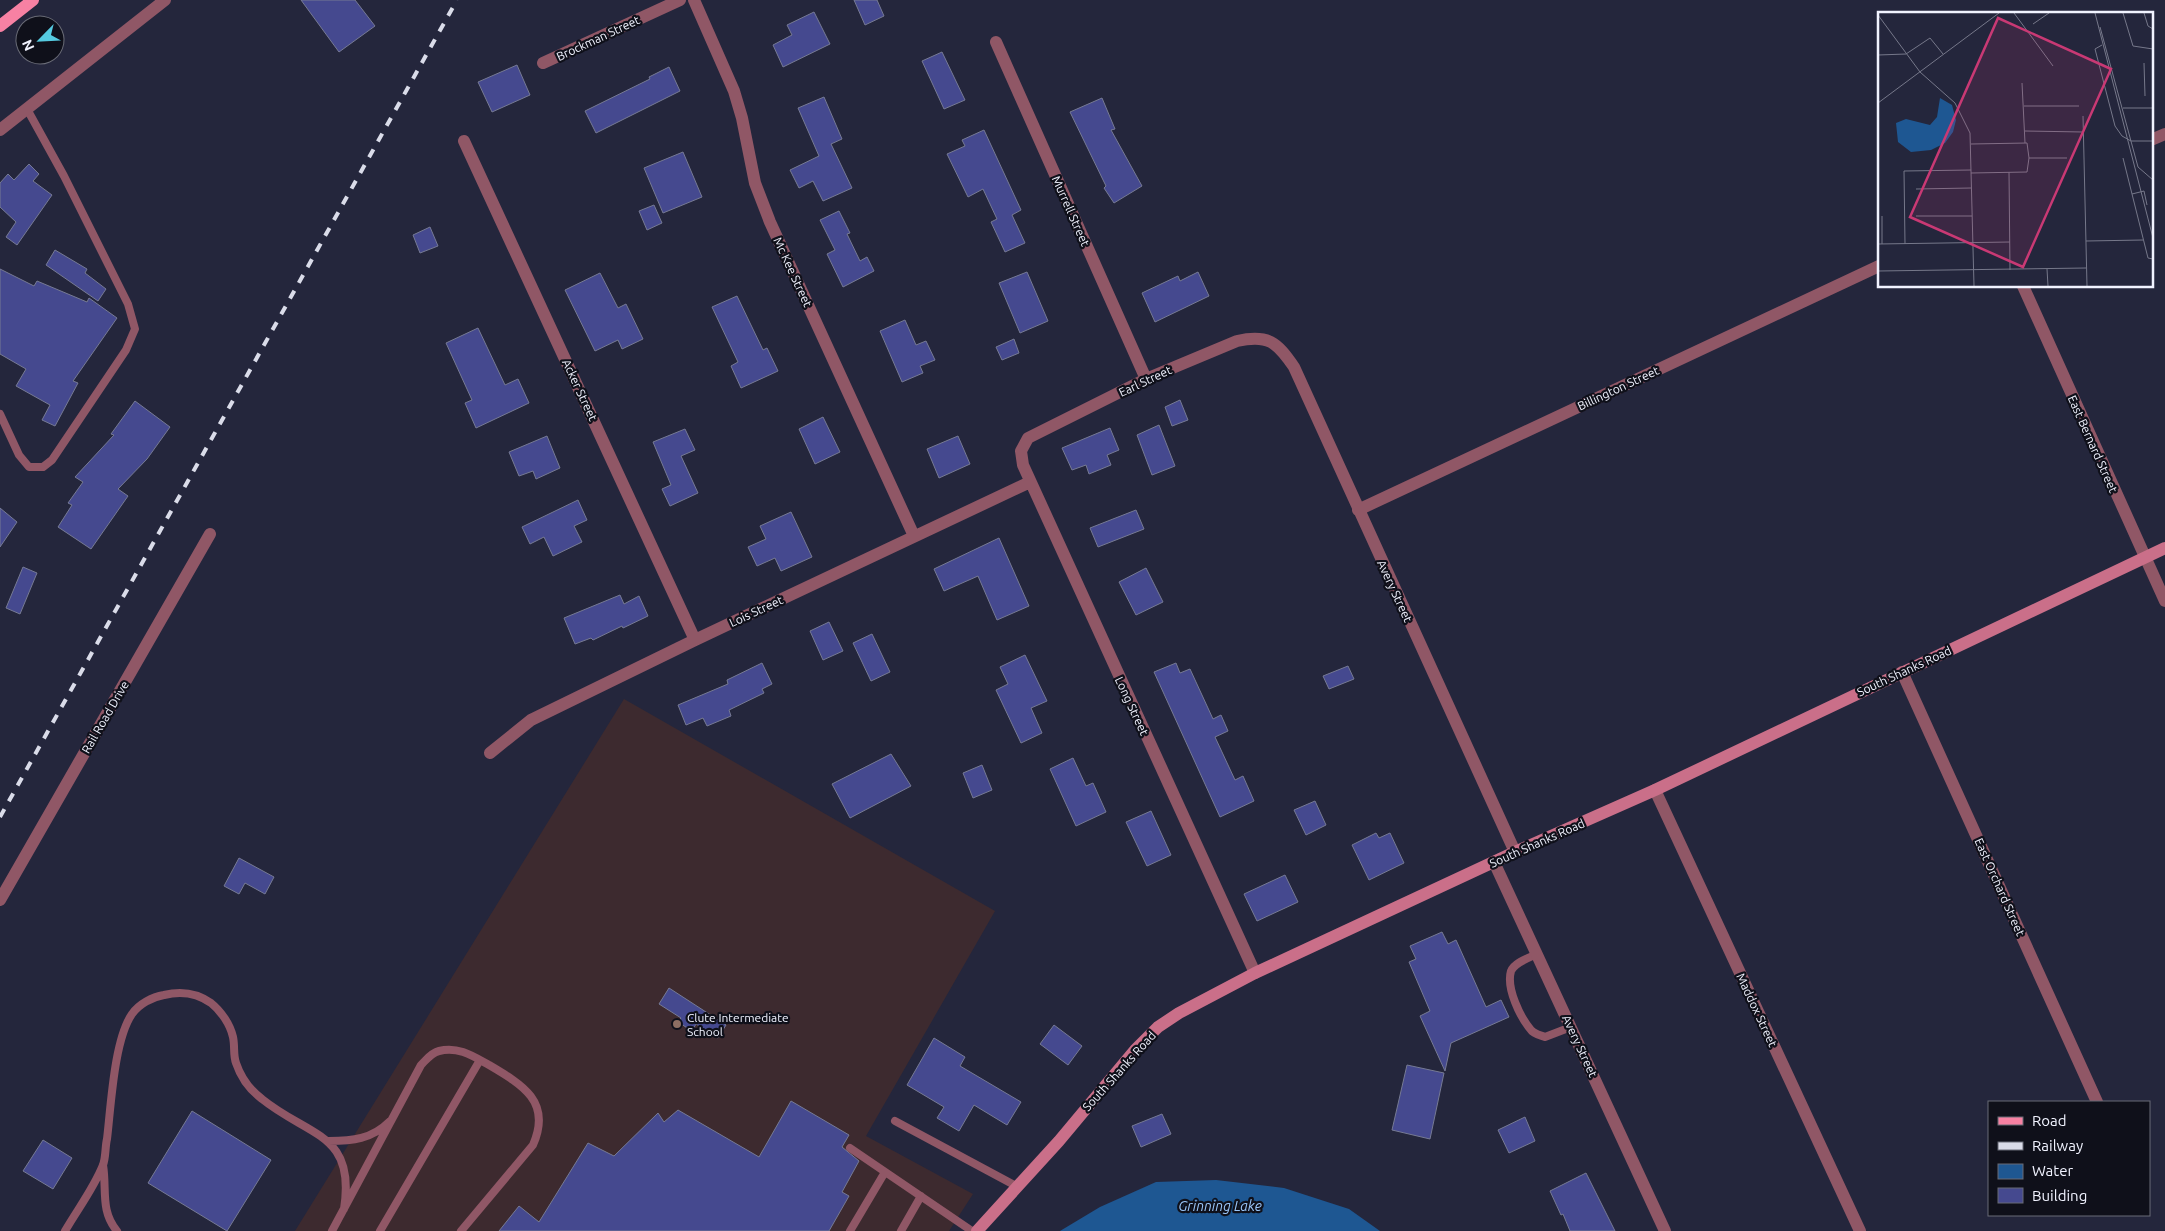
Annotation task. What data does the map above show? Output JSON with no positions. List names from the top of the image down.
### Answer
{
  "streets": {
    "street": [
      "Brockman Street",
      "Murrell Street",
      "Mc Kee Street",
      "Earl Street",
      "Billington Street",
      "Acker Street",
      "East Bernard Street",
      "Avery Street",
      "Lois Street",
      "South Shanks Road",
      "Long Street",
      "Rail Road Drive",
      "East Orchard Street",
      "Maddox Street"
    ]
  },
  "crossings": [
    ["Murrell Street", "Earl Street"],
    ["Mc Kee Street", "Lois Street"],
    ["Earl Street", "Avery Street"],
    ["Earl Street", "Long Street"],
    ["Billington Street", "Avery Street"],
    ["Acker Street", "Lois Street"],
    ["East Bernard Street", "South Shanks Road"],
    ["Avery Street", "South Shanks Road"],
    ["Lois Street", "Long Street"],
    ["South Shanks Road", "Long Street"],
    ["South Shanks Road", "East Orchard Street"],
    ["South Shanks Road", "Maddox Street"]
  ],
  "water": ["Grinning Lake"],
  "places": ["Clute Intermediate School"],
  "legend": [
    "Road",
    "Railway",
    "Water",
    "Building"
  ],
  "north": "bottom left"
}
